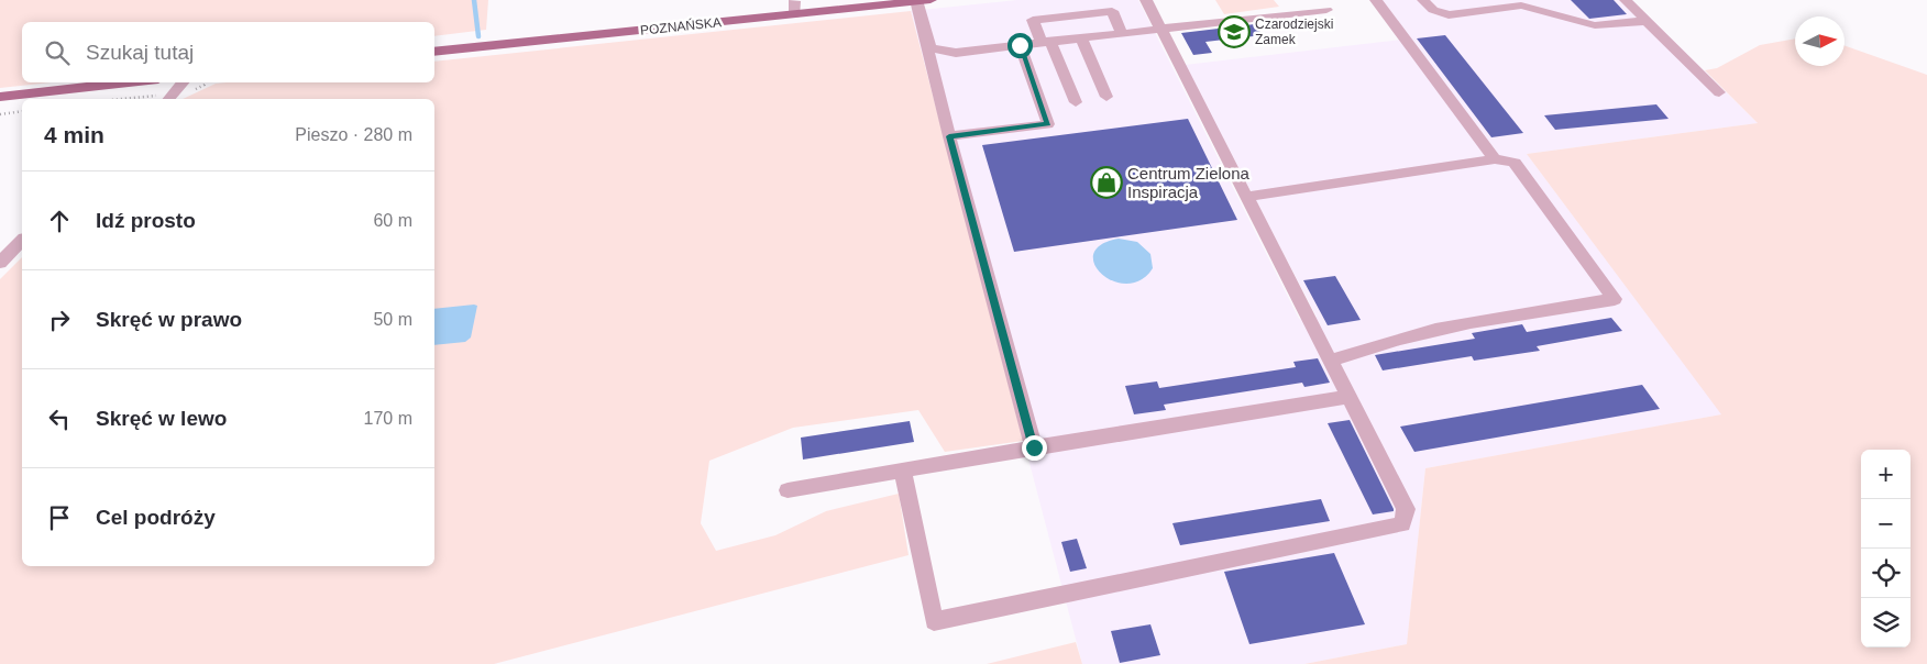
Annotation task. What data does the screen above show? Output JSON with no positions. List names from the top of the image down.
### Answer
{
  "streets": {
    "main road": ["POZNAŃSKA"]
  },
  "places": {
    "school or university": ["Czarodziejski Zamek"],
    "shop": ["Centrum Zielona Inspiracja"]
  },
  "north": "right",
  "page": {
    "search": "Szukaj tutaj",
    "heading": ["4 min", "Pieszo · 280 m"],
    "list": [
      ["Idź prosto", "60 m"],
      ["Skręć w prawo", "50 m"],
      ["Skręć w lewo", "170 m"],
      "Cel podróży"
    ],
    "map_buttons": ["+", "−"]
  }
}
